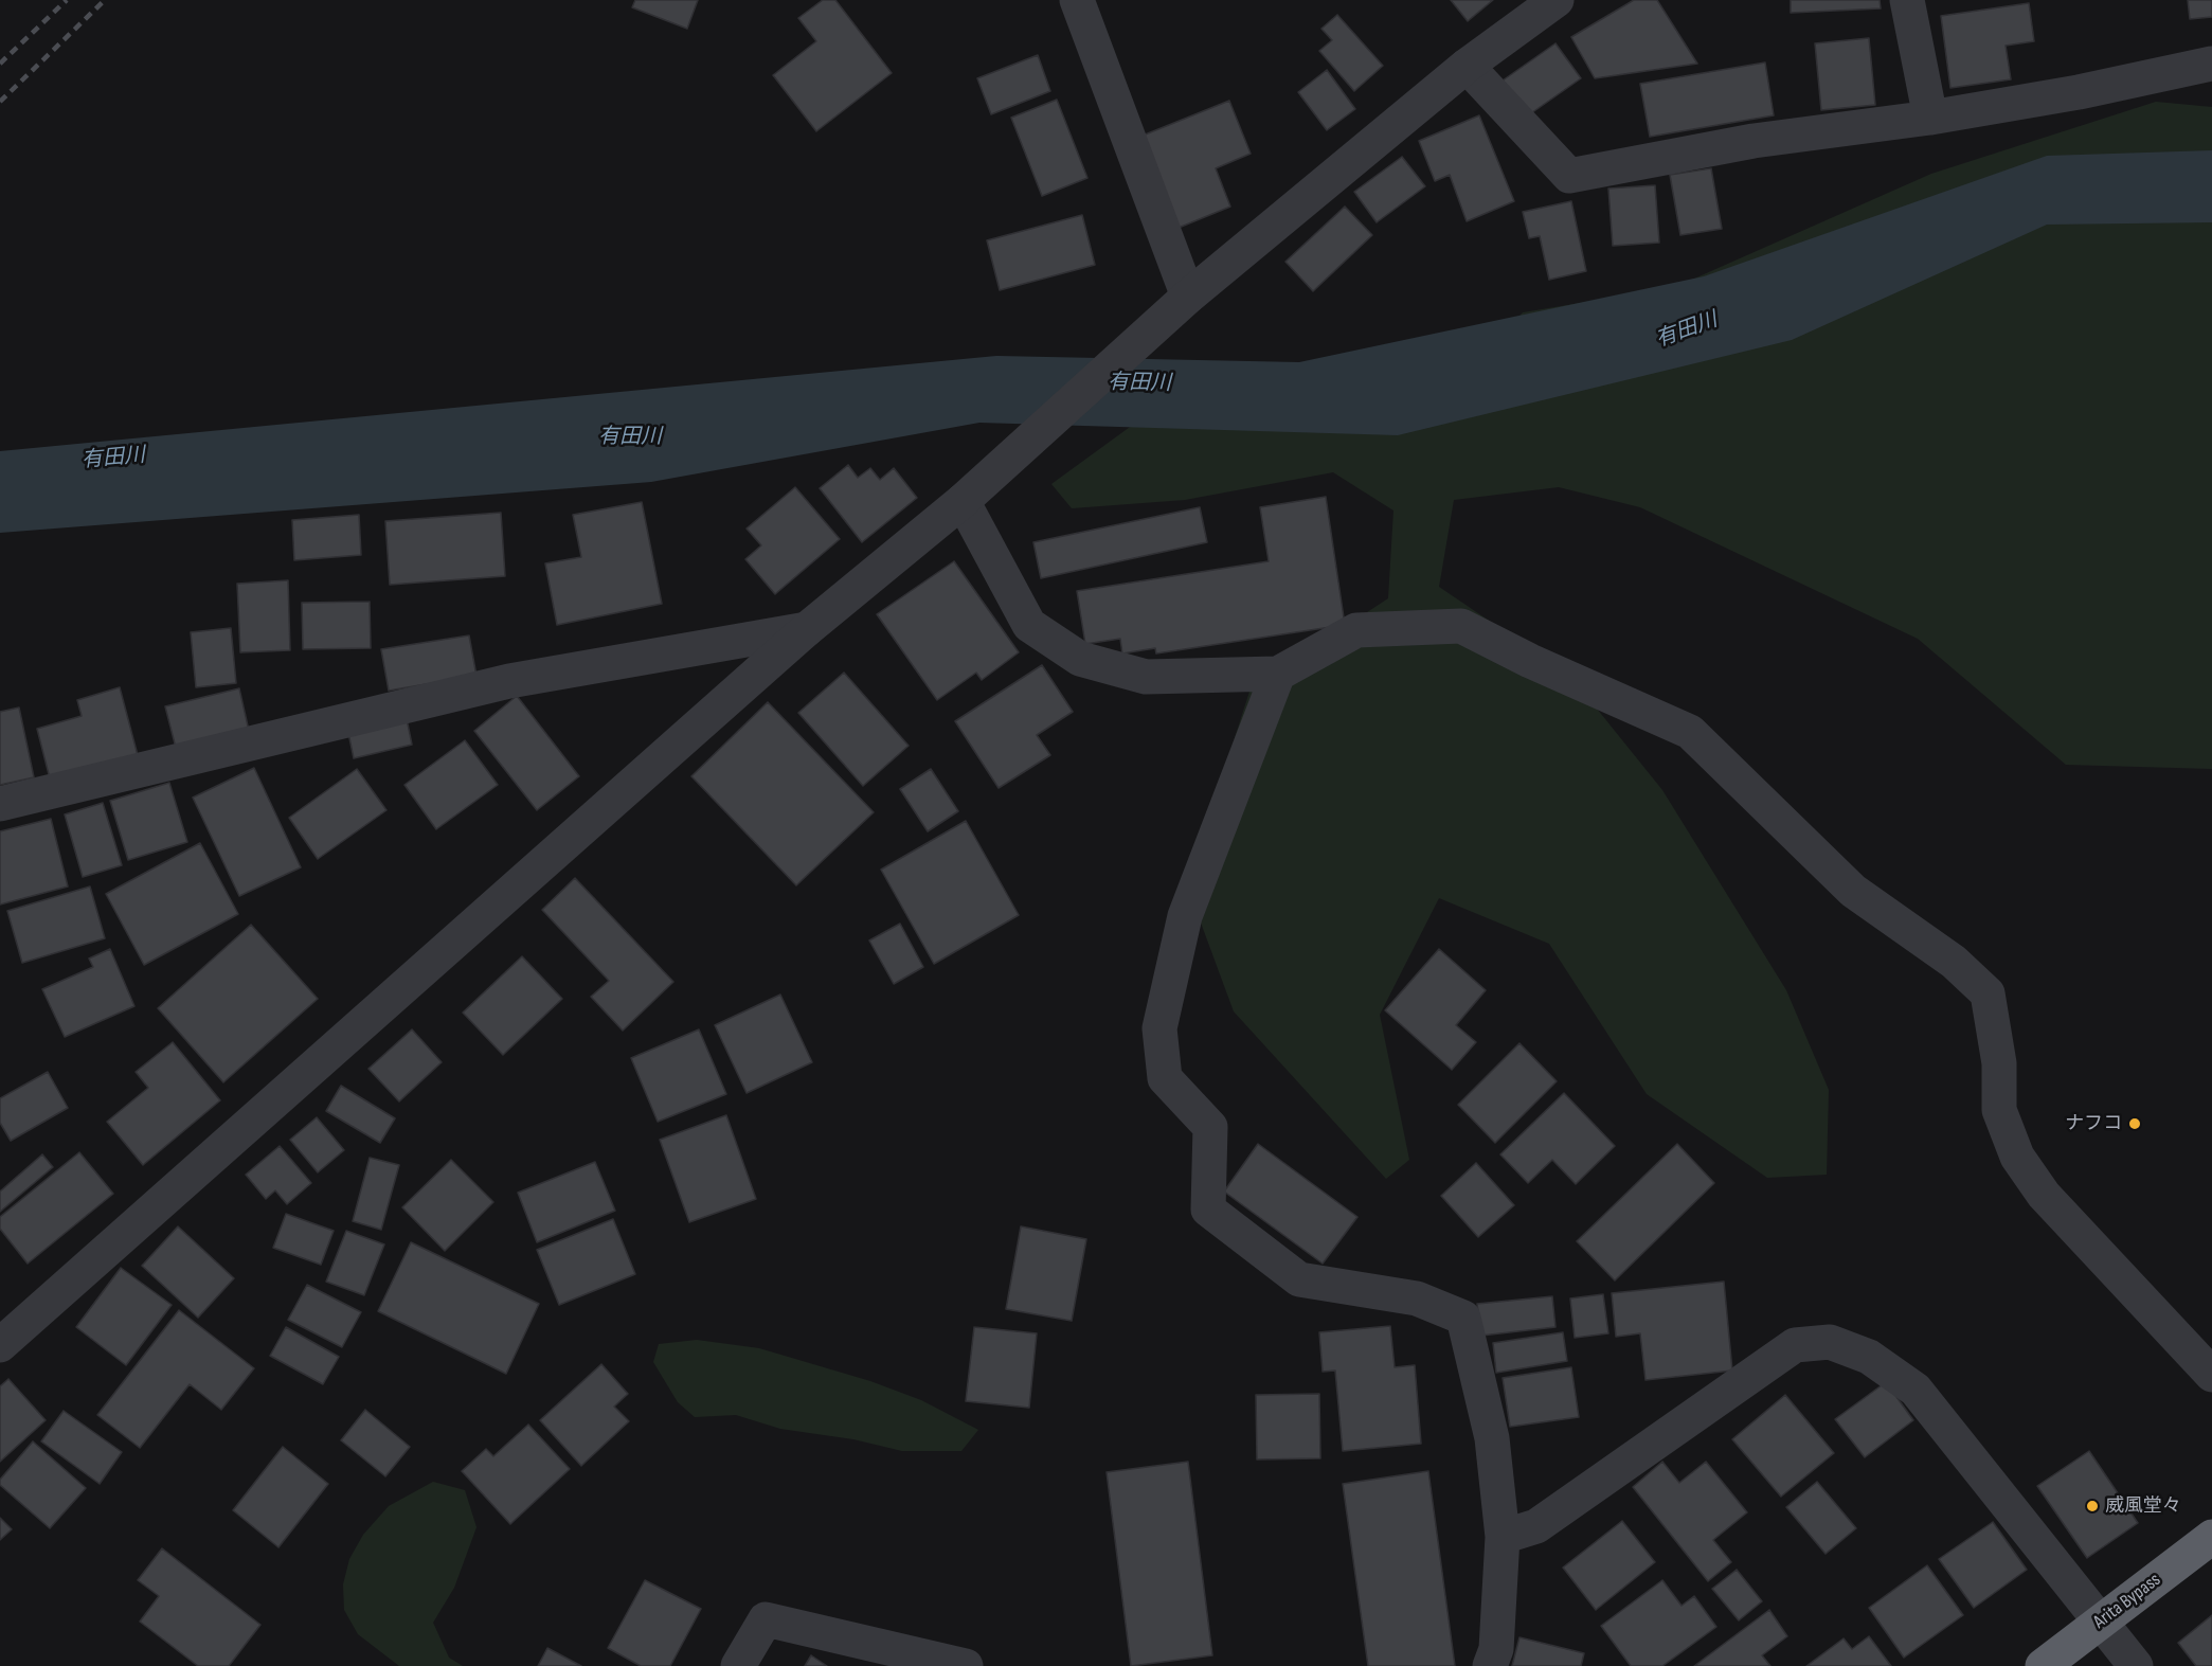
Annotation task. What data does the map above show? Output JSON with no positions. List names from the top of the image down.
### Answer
{
  "streets": {
    "highway": ["Arita Bypass"]
  },
  "water": ["有田川"],
  "places": ["ナフコ", "威風堂々"]
}
